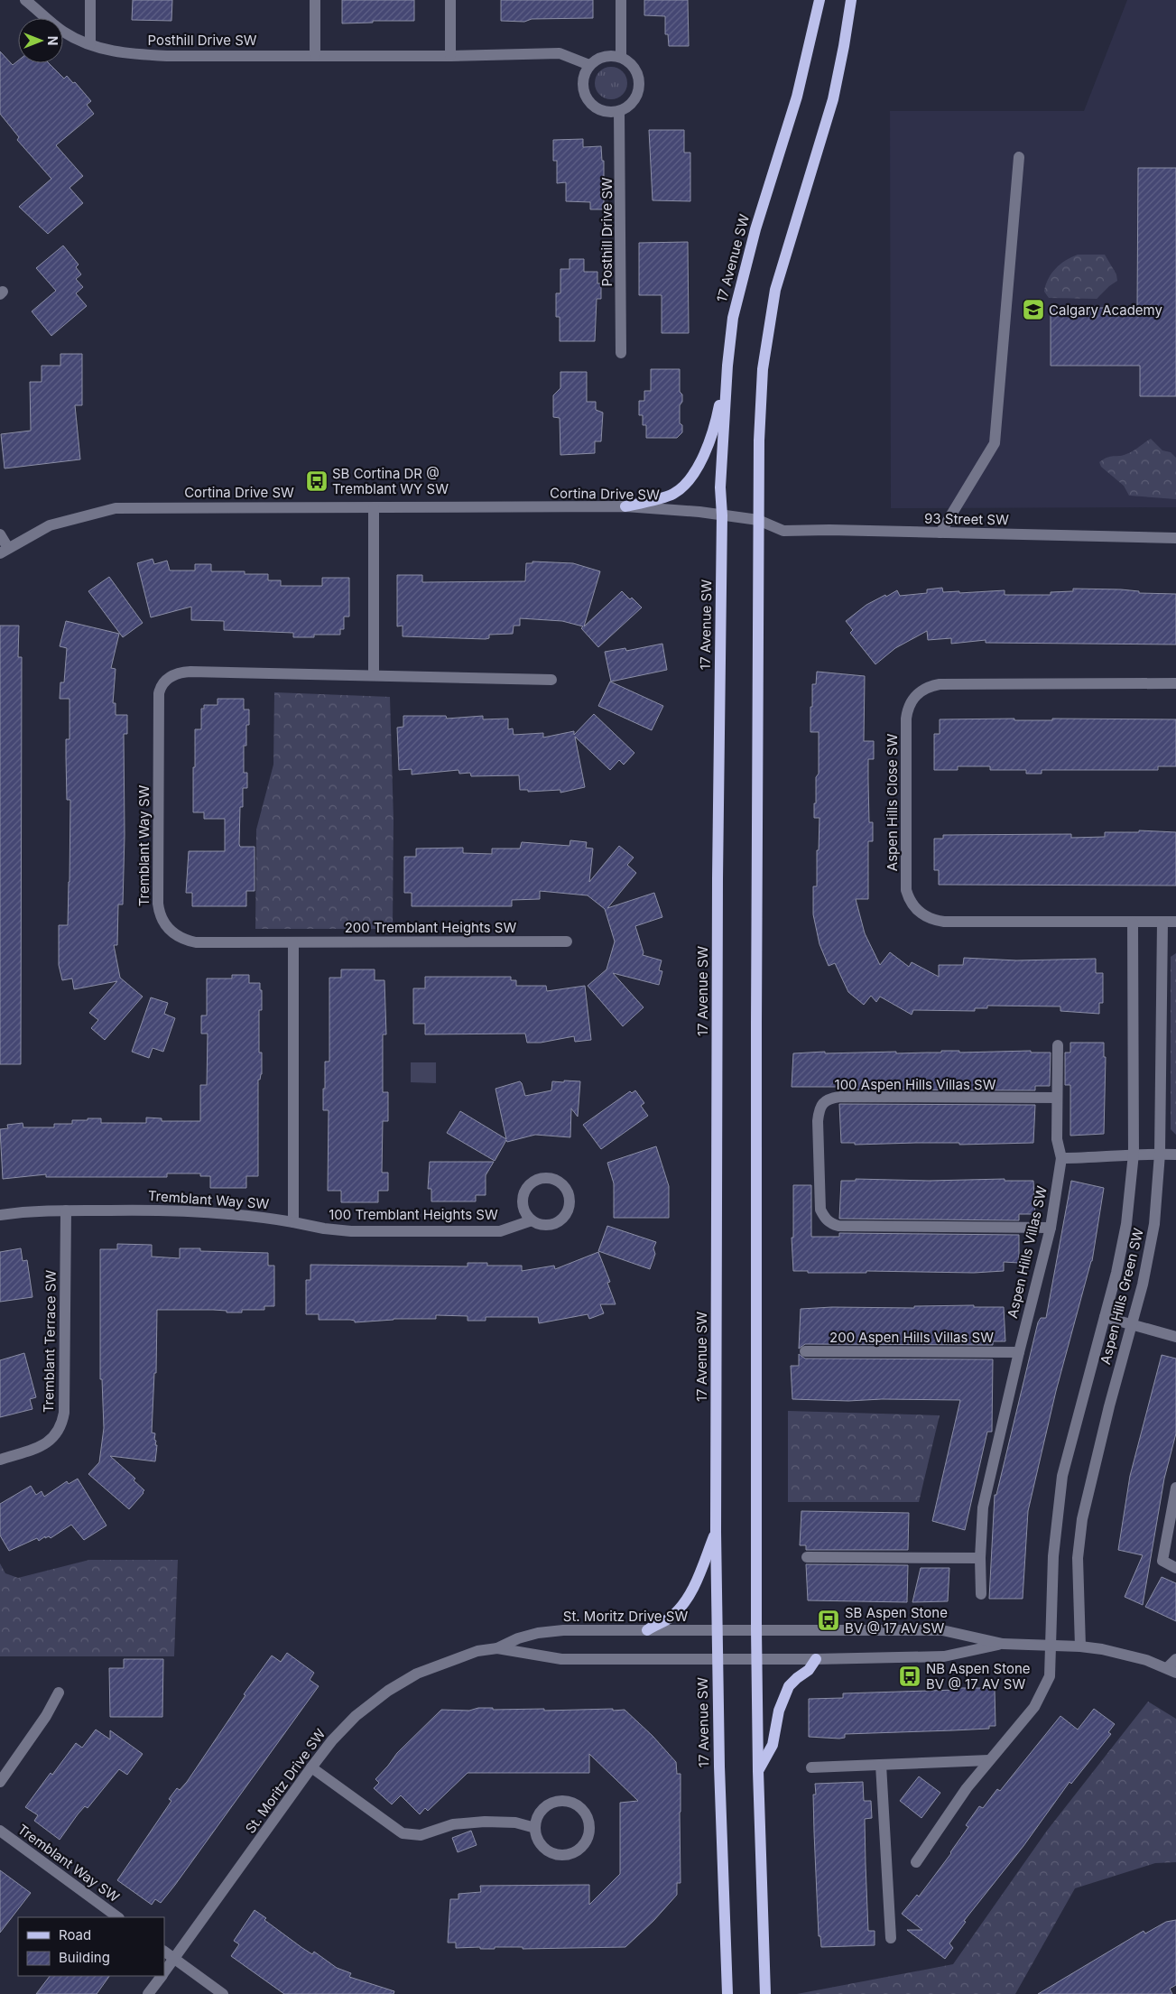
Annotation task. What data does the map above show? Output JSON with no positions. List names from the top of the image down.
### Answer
{
  "streets": {
    "main road": ["17 Avenue SW"],
    "street": [
      "Posthill Drive SW",
      "Cortina Drive SW",
      "93 Street SW",
      "Aspen Hills Close SW",
      "Tremblant Way SW",
      "200 Tremblant Heights SW",
      "100 Aspen Hills Villas SW",
      "100 Tremblant Heights SW",
      "Aspen Hills Villas SW",
      "Aspen Hills Green SW",
      "200 Aspen Hills Villas SW",
      "Tremblant Terrace SW",
      "St. Moritz Drive SW"
    ]
  },
  "crossings": [
    ["17 Avenue SW", "Cortina Drive SW"],
    ["17 Avenue SW", "St. Moritz Drive SW"],
    ["Cortina Drive SW", "93 Street SW"],
    ["Aspen Hills Close SW", "Aspen Hills Green SW"],
    ["Tremblant Way SW", "200 Tremblant Heights SW"],
    ["Tremblant Way SW", "100 Tremblant Heights SW"],
    ["Tremblant Way SW", "Tremblant Terrace SW"],
    ["100 Aspen Hills Villas SW", "Aspen Hills Villas SW"],
    ["Aspen Hills Villas SW", "200 Aspen Hills Villas SW"]
  ],
  "places": {
    "school or university": ["Calgary Academy"],
    "bus stop": ["SB Cortina DR @ Tremblant WY SW", "SB Aspen Stone BV @ 17 AV SW", "NB Aspen Stone BV @ 17 AV SW"]
  },
  "legend": ["Road", "Building"],
  "north": "right"
}
